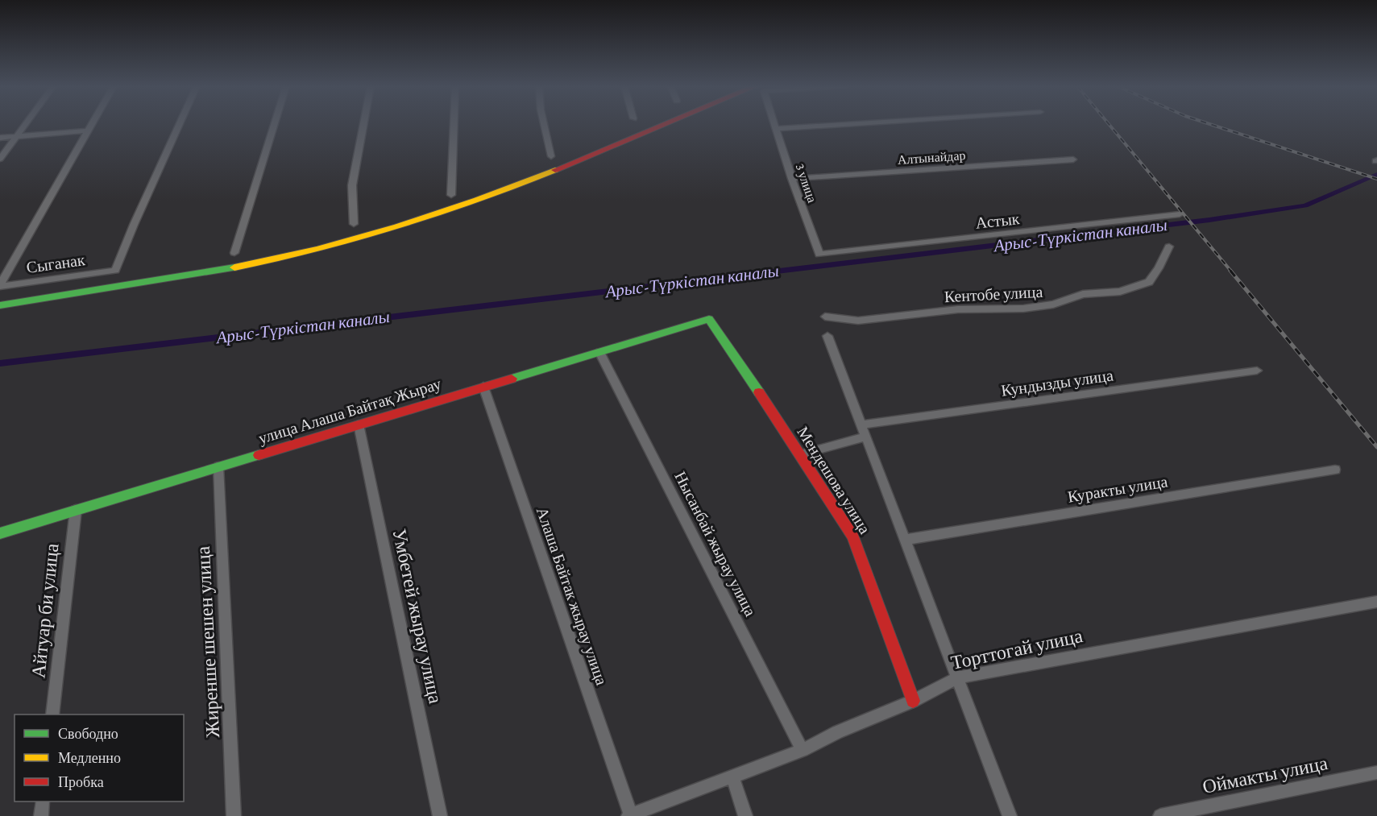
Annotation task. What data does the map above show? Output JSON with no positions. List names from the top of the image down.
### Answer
{
  "streets": {
    "main road": ["улица Алаша Байтақ Жырау", "Мендешова улица"],
    "street": [
      "Алтынайдар",
      "3 улица",
      "Астык",
      "Сыганак",
      "Кентобе улица",
      "Кундызды улица",
      "Куракты улица",
      "Нысанбай жырау улица",
      "Алаша Байтак жырау улица",
      "Айтуар би улица",
      "Умбетей жырау улица",
      "Жиренше шешен улица",
      "Торттогай улица",
      "Оймакты улица"
    ]
  },
  "crossings": [
    ["Алтынайдар", "3 улица"],
    ["3 улица", "Астык"],
    ["улица Алаша Байтақ Жырау", "Мендешова улица"],
    ["улица Алаша Байтақ Жырау", "Нысанбай жырау улица"],
    ["улица Алаша Байтақ Жырау", "Алаша Байтак жырау улица"],
    ["улица Алаша Байтақ Жырау", "Айтуар би улица"],
    ["улица Алаша Байтақ Жырау", "Умбетей жырау улица"],
    ["улица Алаша Байтақ Жырау", "Жиренше шешен улица"],
    ["Мендешова улица", "Торттогай улица"],
    ["Нысанбай жырау улица", "Торттогай улица"],
    ["Алаша Байтак жырау улица", "Торттогай улица"]
  ],
  "water": ["Арыс-Түркістан каналы"],
  "legend": ["Свободно", "Медленно", "Пробка"]
}
